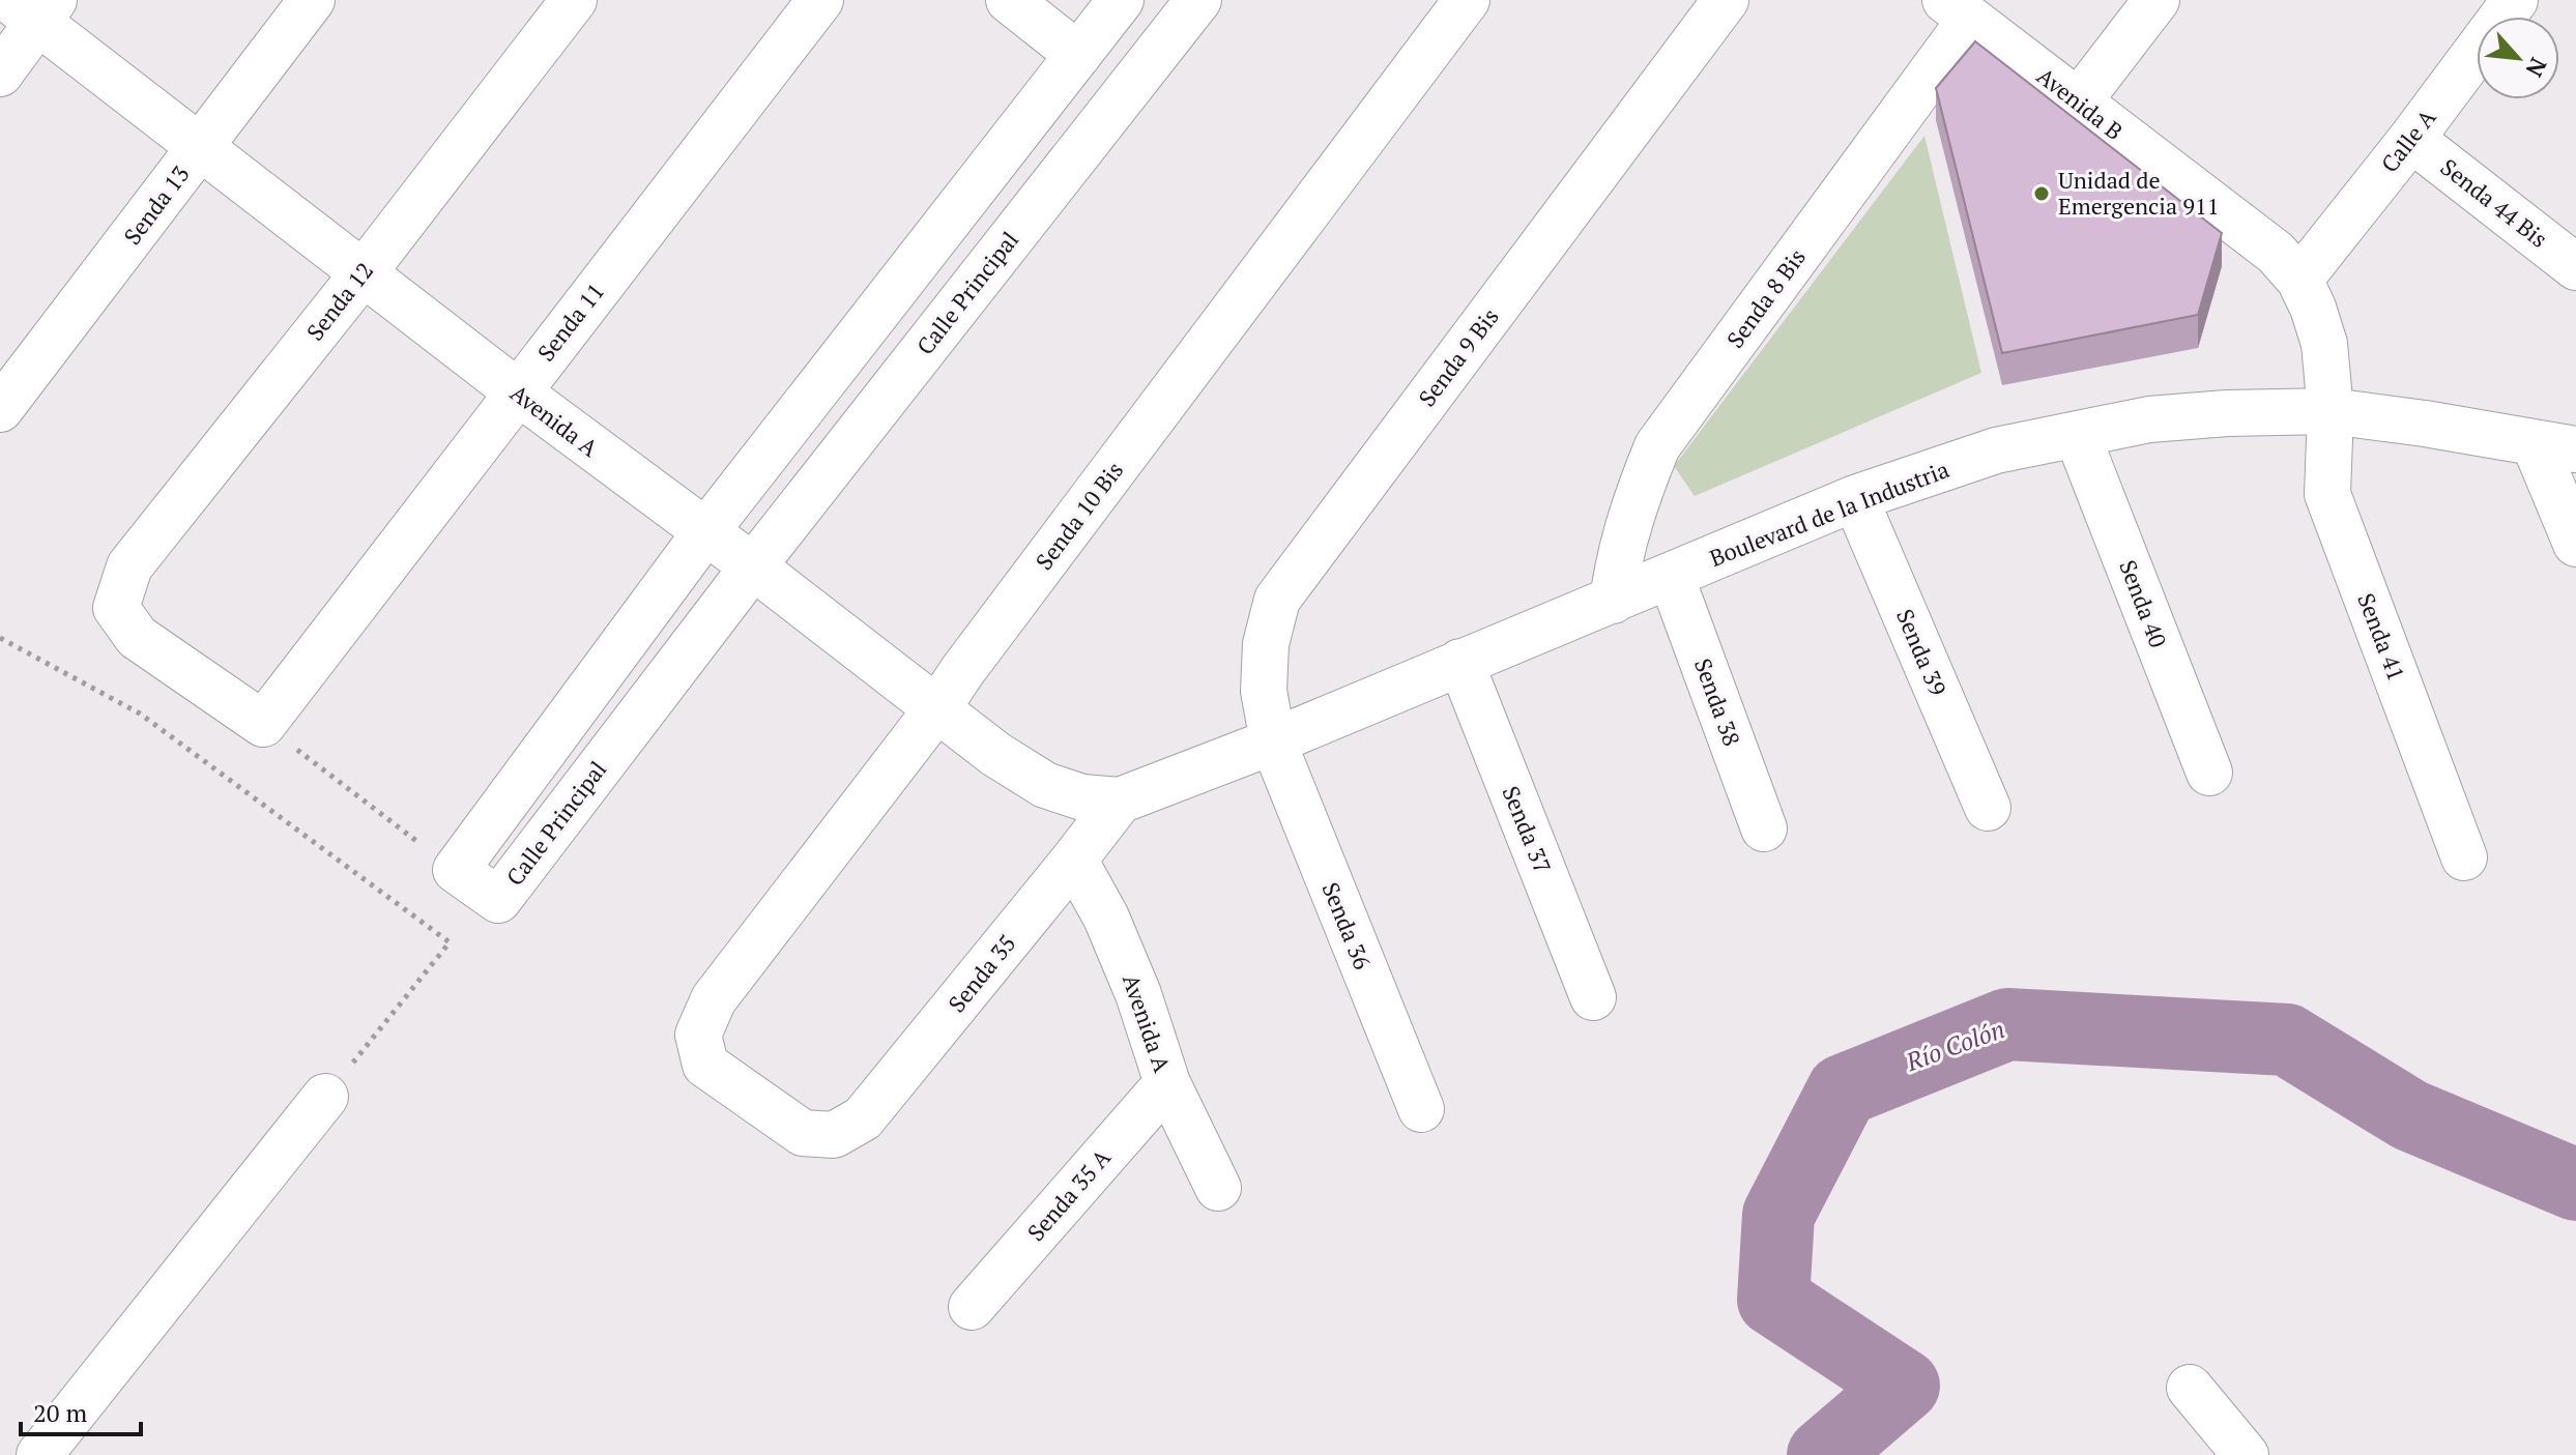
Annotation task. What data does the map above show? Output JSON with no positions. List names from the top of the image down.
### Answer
{
  "streets": {
    "street": [
      "Avenida B",
      "Calle A",
      "Senda 44 Bis",
      "Senda 13",
      "Calle Principal",
      "Senda 8 Bis",
      "Senda 12",
      "Senda 11",
      "Senda 9 Bis",
      "Avenida A",
      "Boulevard de la Industria",
      "Senda 10 Bis",
      "Senda 40",
      "Senda 41",
      "Senda 39",
      "Senda 38",
      "Senda 37",
      "Senda 36",
      "Senda 35",
      "Senda 35 A"
    ]
  },
  "crossings": [
    ["Avenida B", "Calle A"],
    ["Avenida B", "Senda 8 Bis"],
    ["Avenida B", "Boulevard de la Industria"],
    ["Avenida B", "Senda 41"],
    ["Calle A", "Senda 44 Bis"],
    ["Senda 13", "Avenida A"],
    ["Calle Principal", "Avenida A"],
    ["Senda 8 Bis", "Boulevard de la Industria"],
    ["Senda 12", "Senda 11"],
    ["Senda 12", "Avenida A"],
    ["Senda 11", "Avenida A"],
    ["Senda 9 Bis", "Boulevard de la Industria"],
    ["Senda 9 Bis", "Senda 36"],
    ["Avenida A", "Boulevard de la Industria"],
    ["Avenida A", "Senda 10 Bis"],
    ["Avenida A", "Senda 35"],
    ["Avenida A", "Senda 35 A"],
    ["Boulevard de la Industria", "Senda 40"],
    ["Boulevard de la Industria", "Senda 41"],
    ["Boulevard de la Industria", "Senda 39"],
    ["Boulevard de la Industria", "Senda 38"],
    ["Boulevard de la Industria", "Senda 37"],
    ["Boulevard de la Industria", "Senda 36"],
    ["Boulevard de la Industria", "Senda 35"],
    ["Senda 10 Bis", "Senda 35"]
  ],
  "water": ["Río Colón"],
  "places": ["Unidad de Emergencia 911"],
  "scale_bar": "20 m",
  "north": "bottom right"
}
